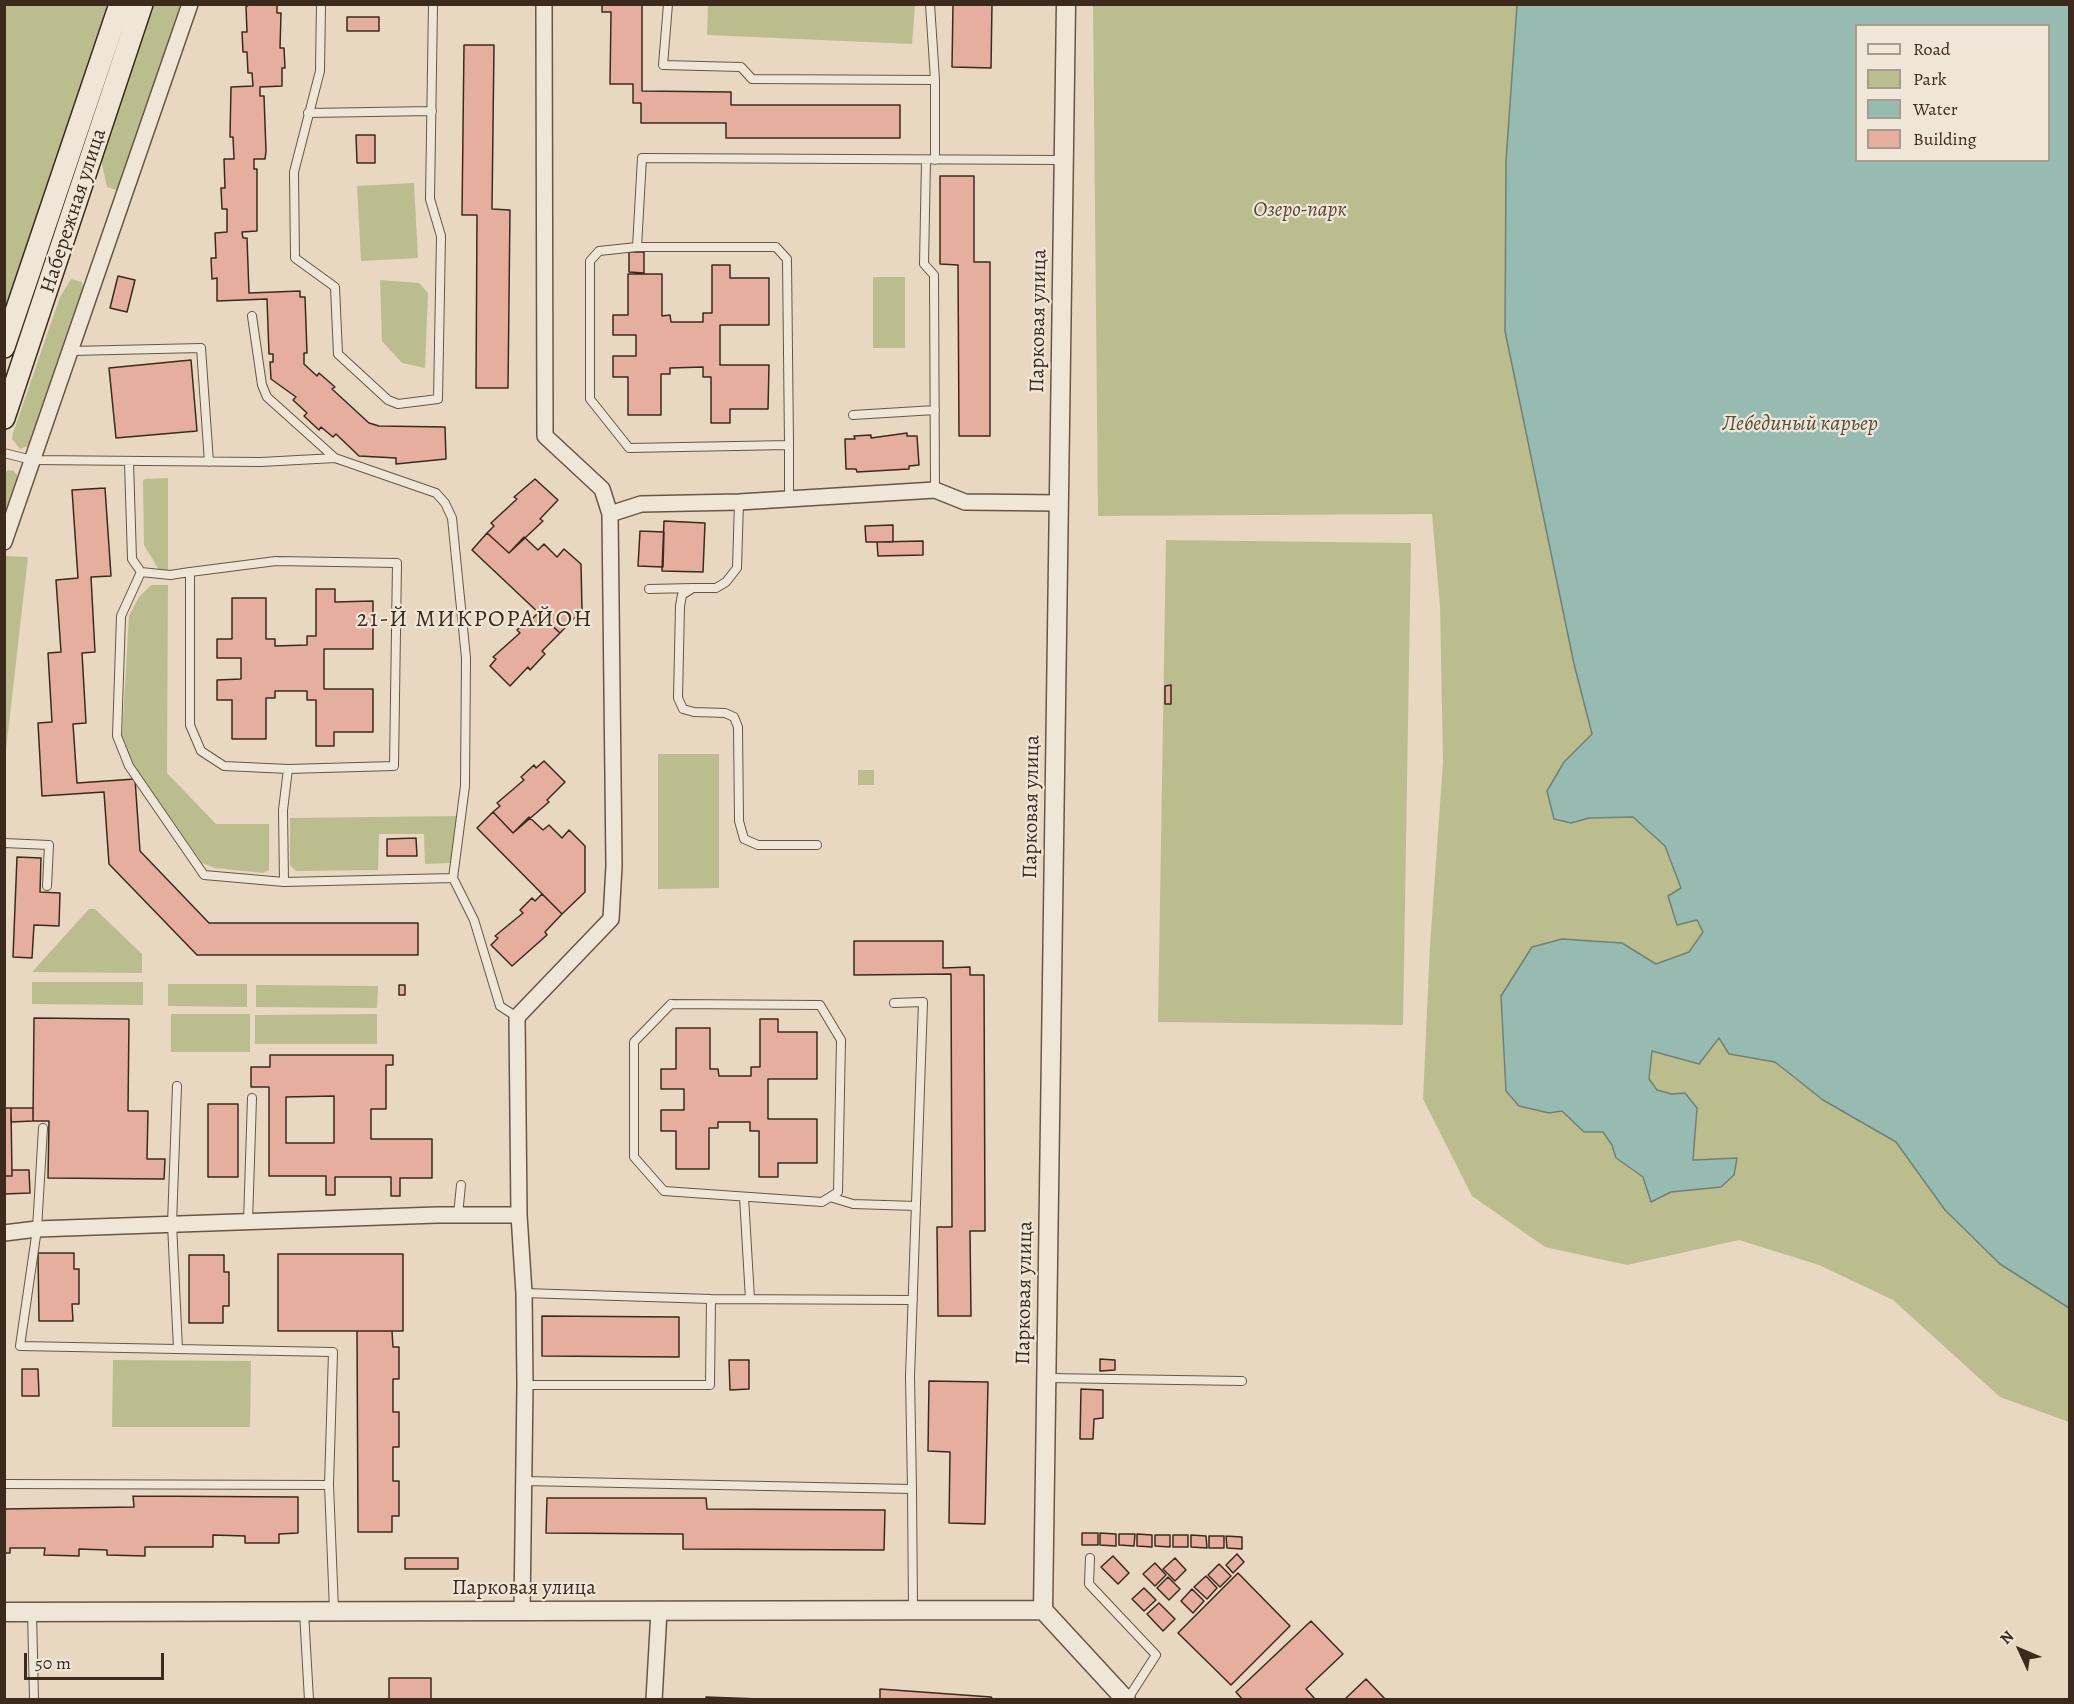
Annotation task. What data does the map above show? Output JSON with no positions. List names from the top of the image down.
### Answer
{
  "streets": {
    "main road": ["Набережная улица"],
    "street": ["Парковая улица"]
  },
  "districts": ["21-Й МИКРОРАЙОН"],
  "water": ["Лебединый карьер"],
  "parks": ["Озеро-парк"],
  "legend": [
    "Road",
    "Park",
    "Water",
    "Building"
  ],
  "scale_bar": "50 m",
  "north": "top left"
}
